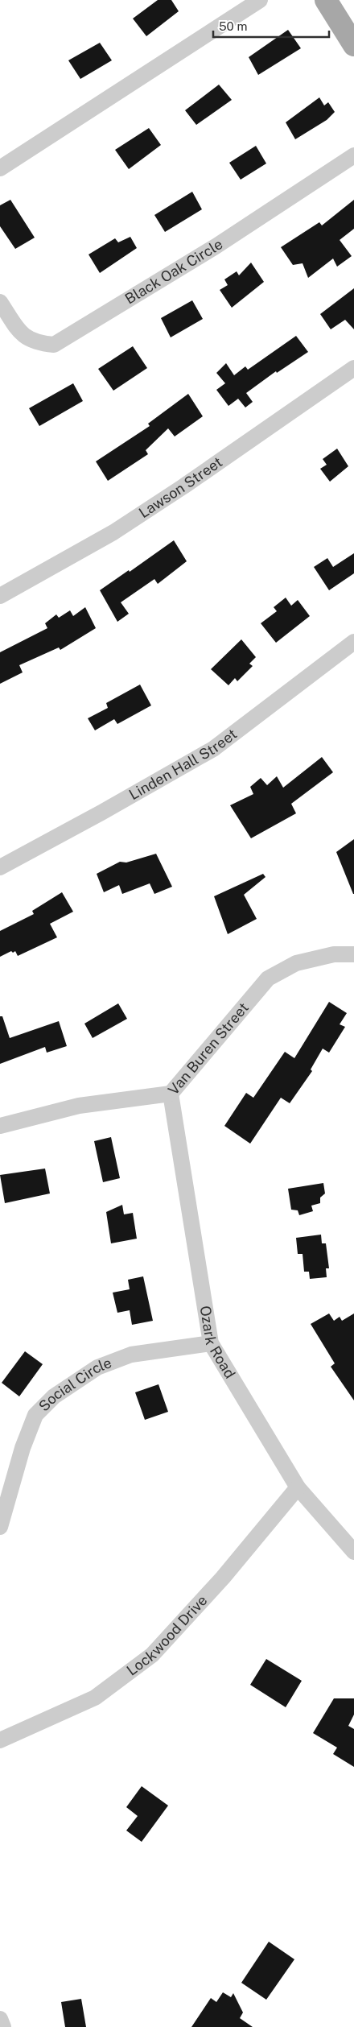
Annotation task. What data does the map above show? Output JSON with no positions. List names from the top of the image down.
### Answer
{
  "streets": {
    "street": [
      "Black Oak Circle",
      "Lawson Street",
      "Linden Hall Street",
      "Van Buren Street",
      "Ozark Road",
      "Social Circle",
      "Lockwood Drive"
    ]
  },
  "crossings": [
    ["Van Buren Street", "Ozark Road"],
    ["Ozark Road", "Social Circle"],
    ["Ozark Road", "Lockwood Drive"]
  ],
  "scale_bar": "50 m"
}
